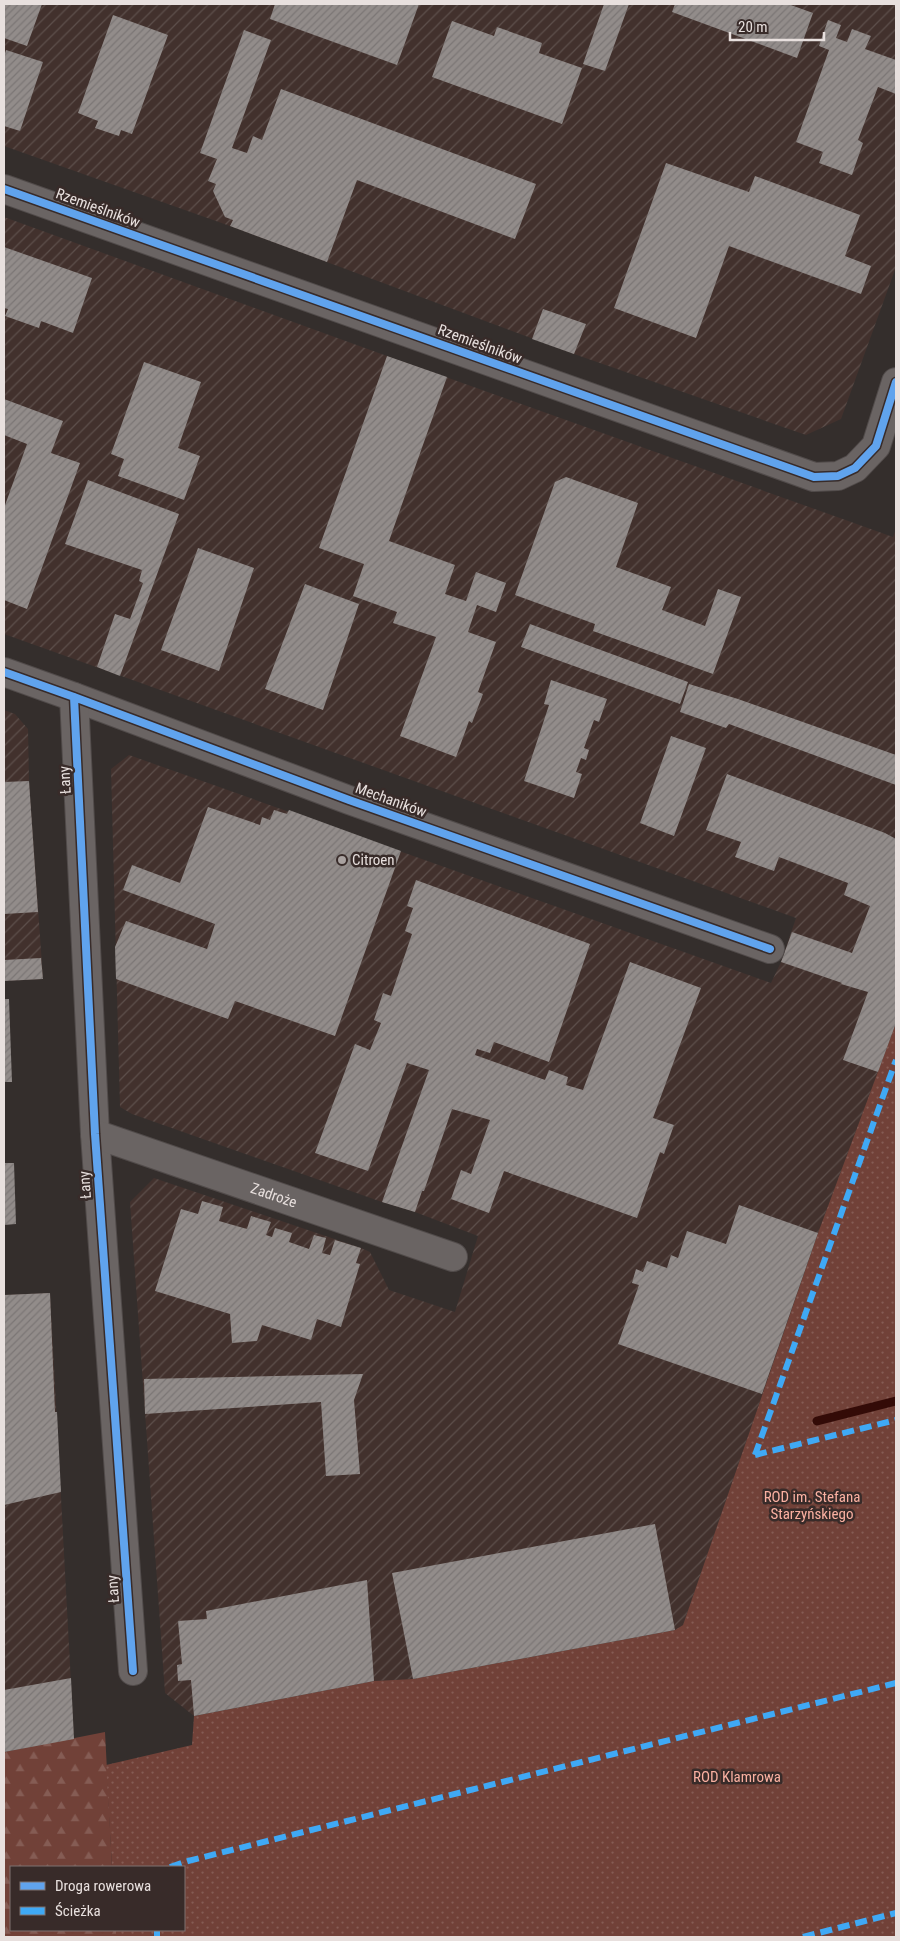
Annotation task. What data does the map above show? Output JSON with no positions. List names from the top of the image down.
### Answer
{
  "streets": {
    "street": [
      "Rzemieślników",
      "Łany",
      "Mechaników",
      "Zadroże"
    ]
  },
  "crossings": [
    ["Łany", "Mechaników"],
    ["Łany", "Zadroże"]
  ],
  "parks": ["ROD im. Stefana Starzyńskiego", "ROD Klamrowa"],
  "places": ["Citroen"],
  "legend": ["Droga rowerowa", "Ścieżka"],
  "scale_bar": "20 m"
}
